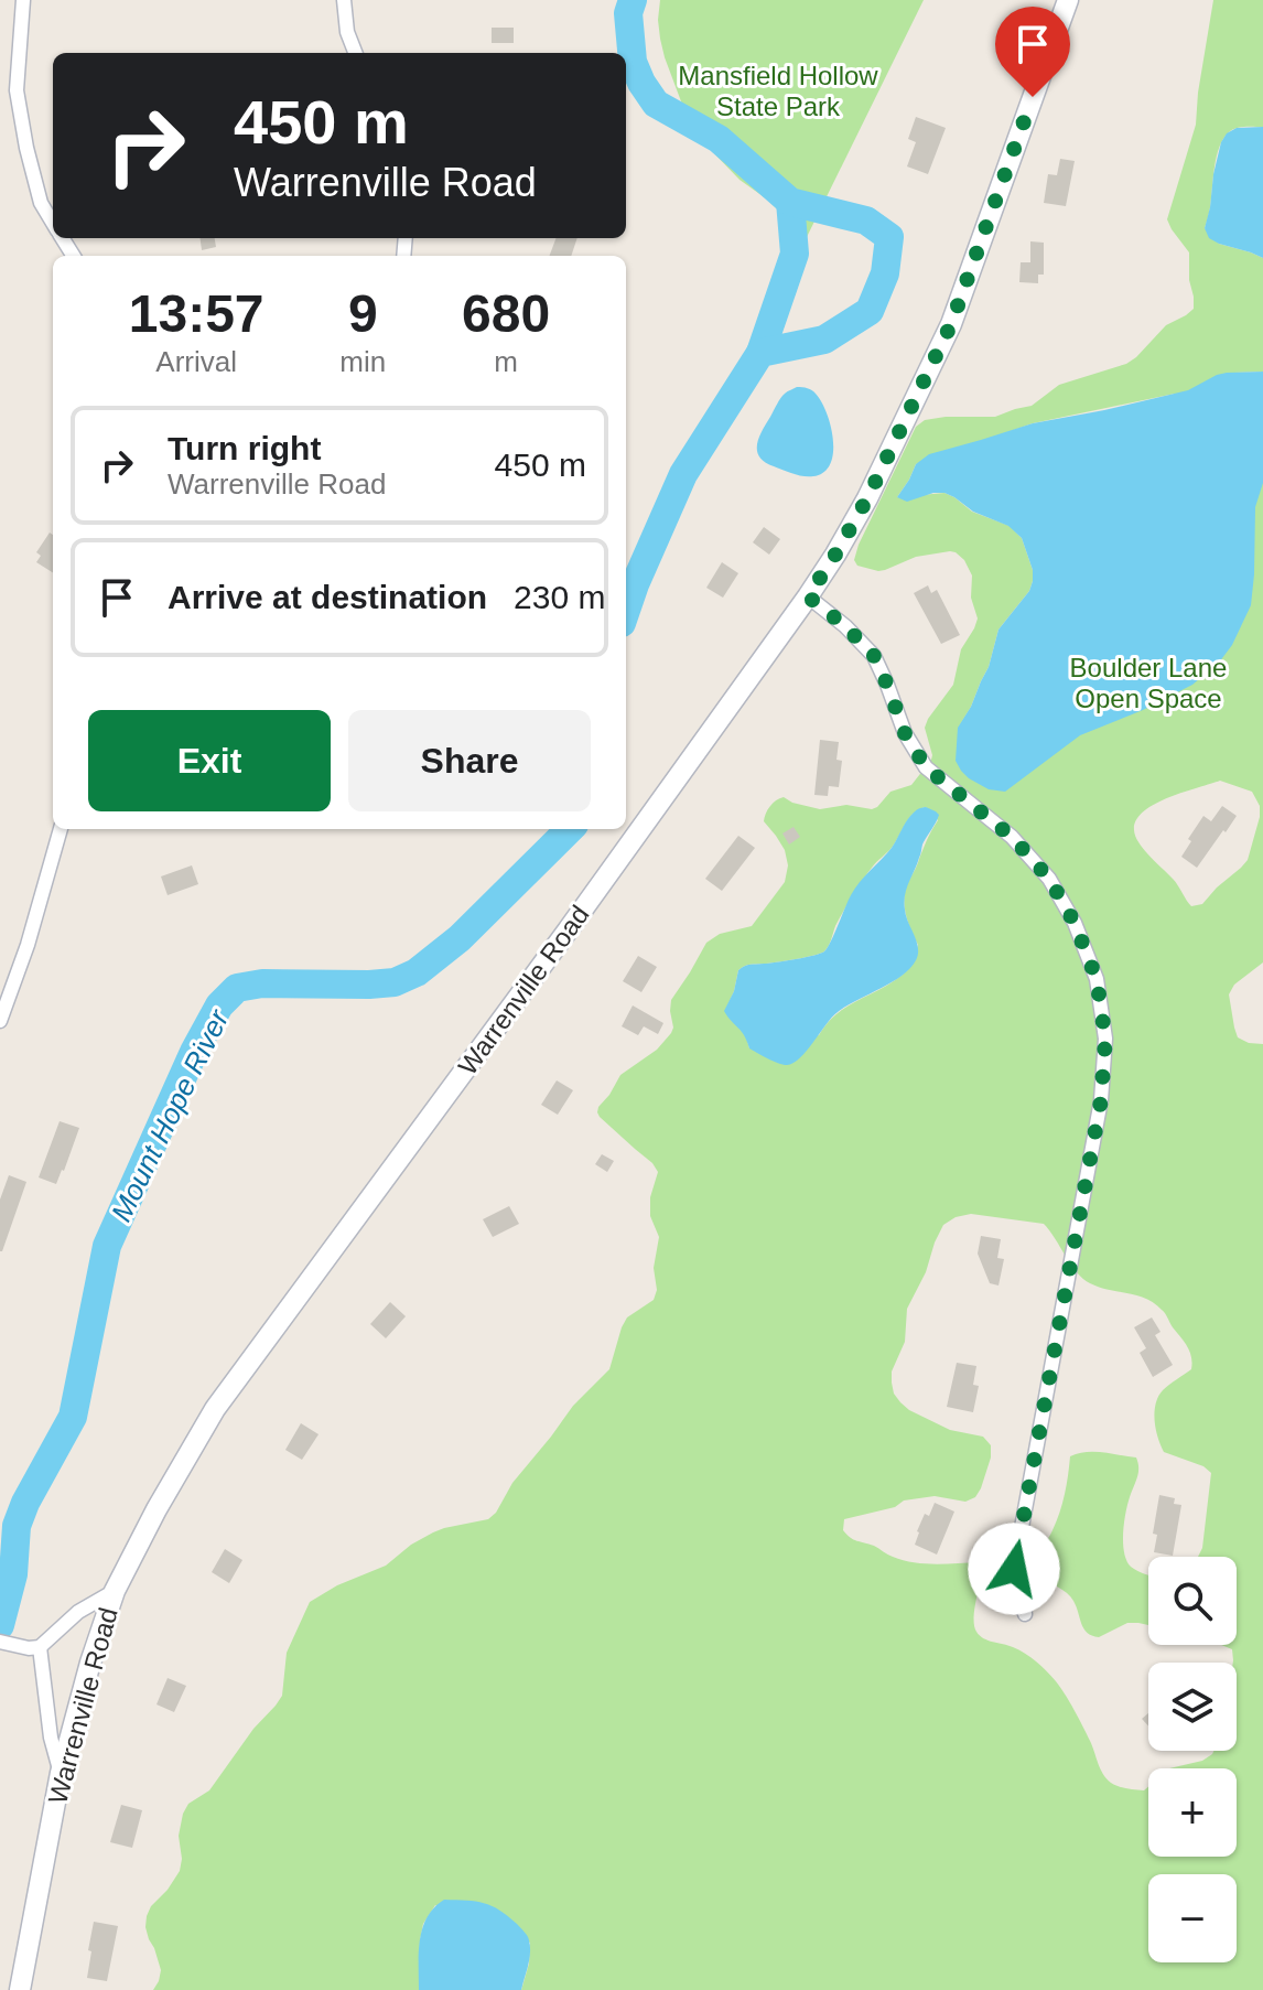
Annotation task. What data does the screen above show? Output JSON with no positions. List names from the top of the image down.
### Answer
{
  "streets": {
    "main road": ["Warrenville Road"]
  },
  "water": ["Mount Hope River"],
  "parks": ["Mansfield Hollow State Park", "Boulder Lane Open Space"],
  "page": {
    "turn": ["450 m", "Warrenville Road"],
    "eta": [
      "13:57",
      "Arrival",
      "9",
      "min",
      "680",
      "m"
    ],
    "list": [
      {
        "name": "Turn right",
        "note": "Warrenville Road",
        "value": "450 m"
      },
      {
        "name": "Arrive at destination",
        "value": "230 m"
      }
    ],
    "buttons": ["Exit", "Share"],
    "map_buttons": ["+", "−"]
  }
}
